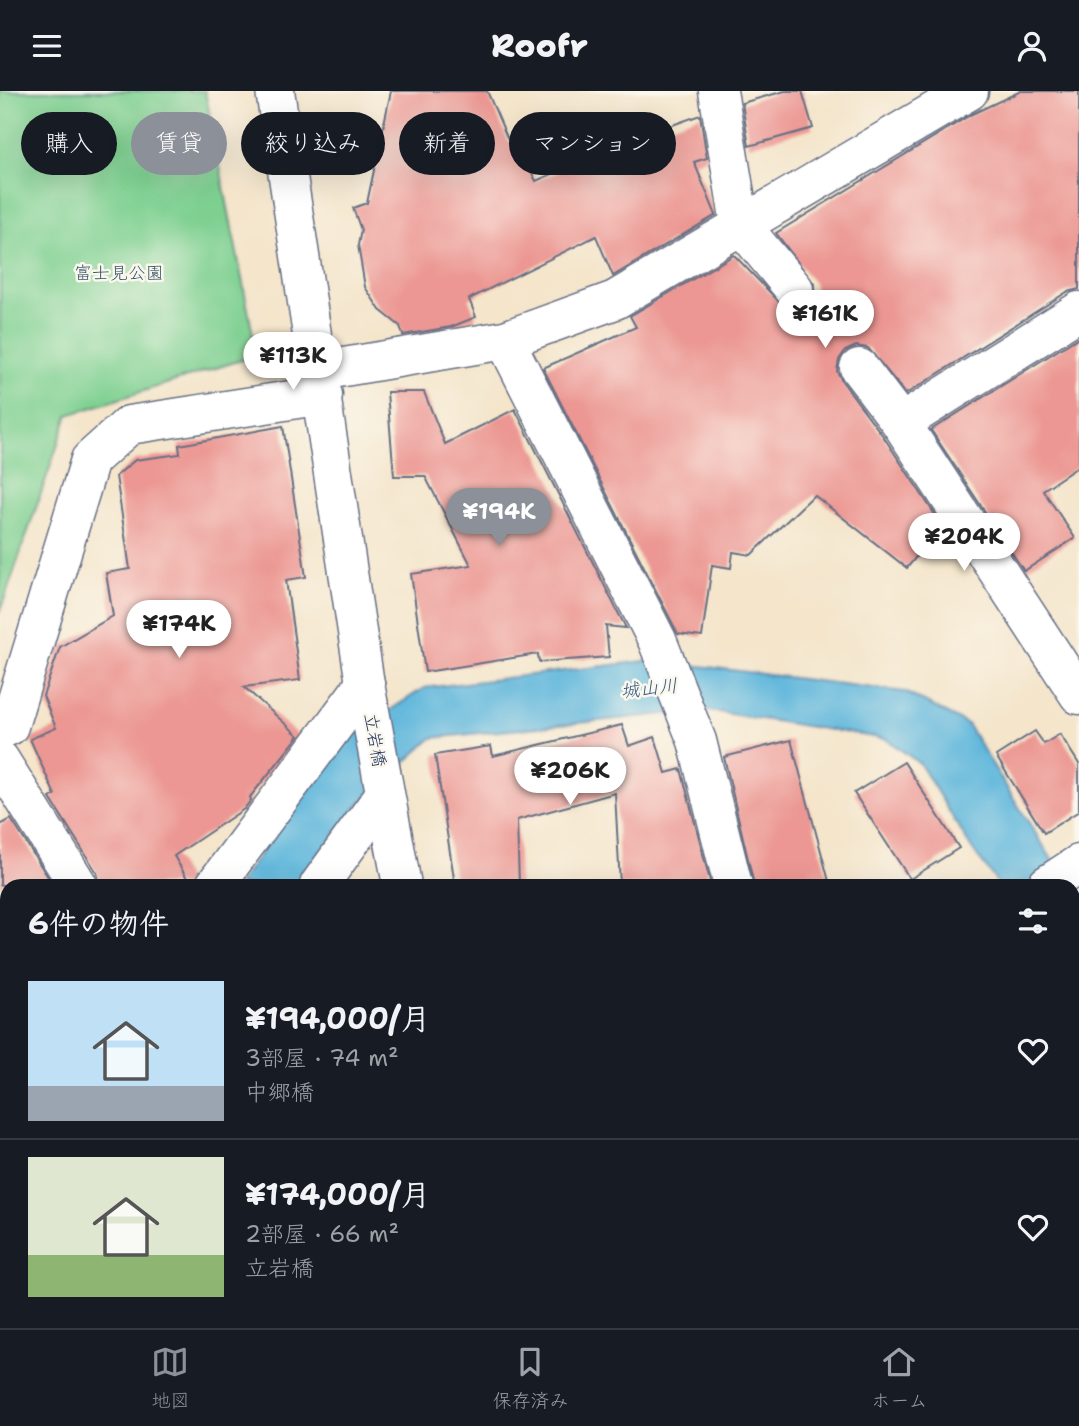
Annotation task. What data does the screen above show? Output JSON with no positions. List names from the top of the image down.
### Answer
{
  "streets": {
    "street": ["立岩橋"]
  },
  "water": ["城山川"],
  "parks": ["富士見公園"],
  "page": {
    "header": "Roofr",
    "chip": [
      "購入",
      "賃貸",
      "絞り込み",
      "新着",
      "マンション"
    ],
    "price": [
      "¥161K",
      "¥113K",
      "¥194K",
      "¥204K",
      "¥174K",
      "¥206K"
    ],
    "heading": "6件の物件",
    "list": [
      {
        "name": "¥194,000/月",
        "note": "3部屋 · 74 m² · 中郷橋"
      },
      {
        "name": "¥174,000/月",
        "note": "2部屋 · 66 m² · 立岩橋"
      }
    ],
    "tabs": ["地図", "保存済み", "ホーム"]
  }
}
